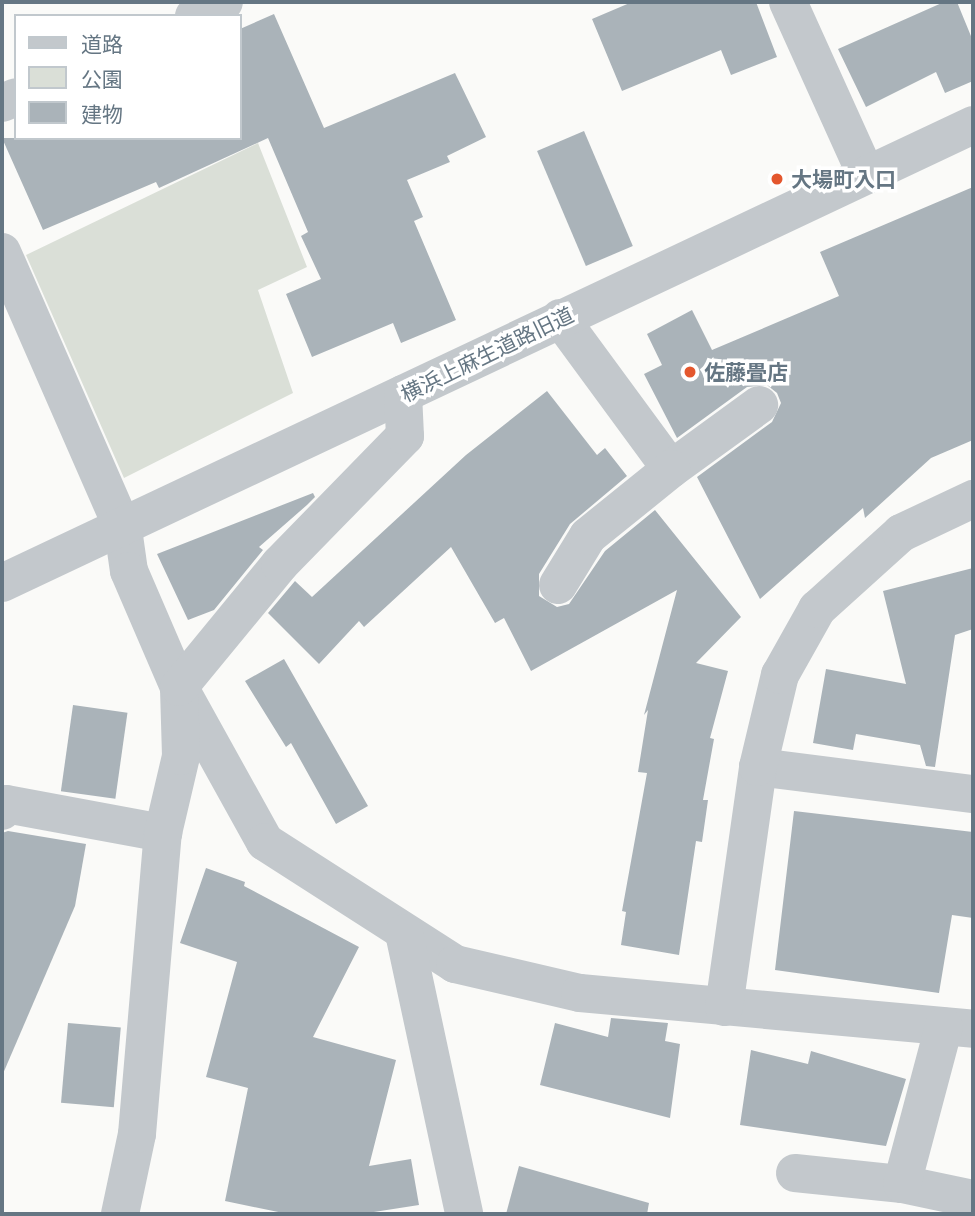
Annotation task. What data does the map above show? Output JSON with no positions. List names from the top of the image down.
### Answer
{
  "streets": {
    "street": ["横浜上麻生道路旧道"]
  },
  "places": ["大場町入口", "佐藤畳店"],
  "legend": ["道路", "公園", "建物"]
}
